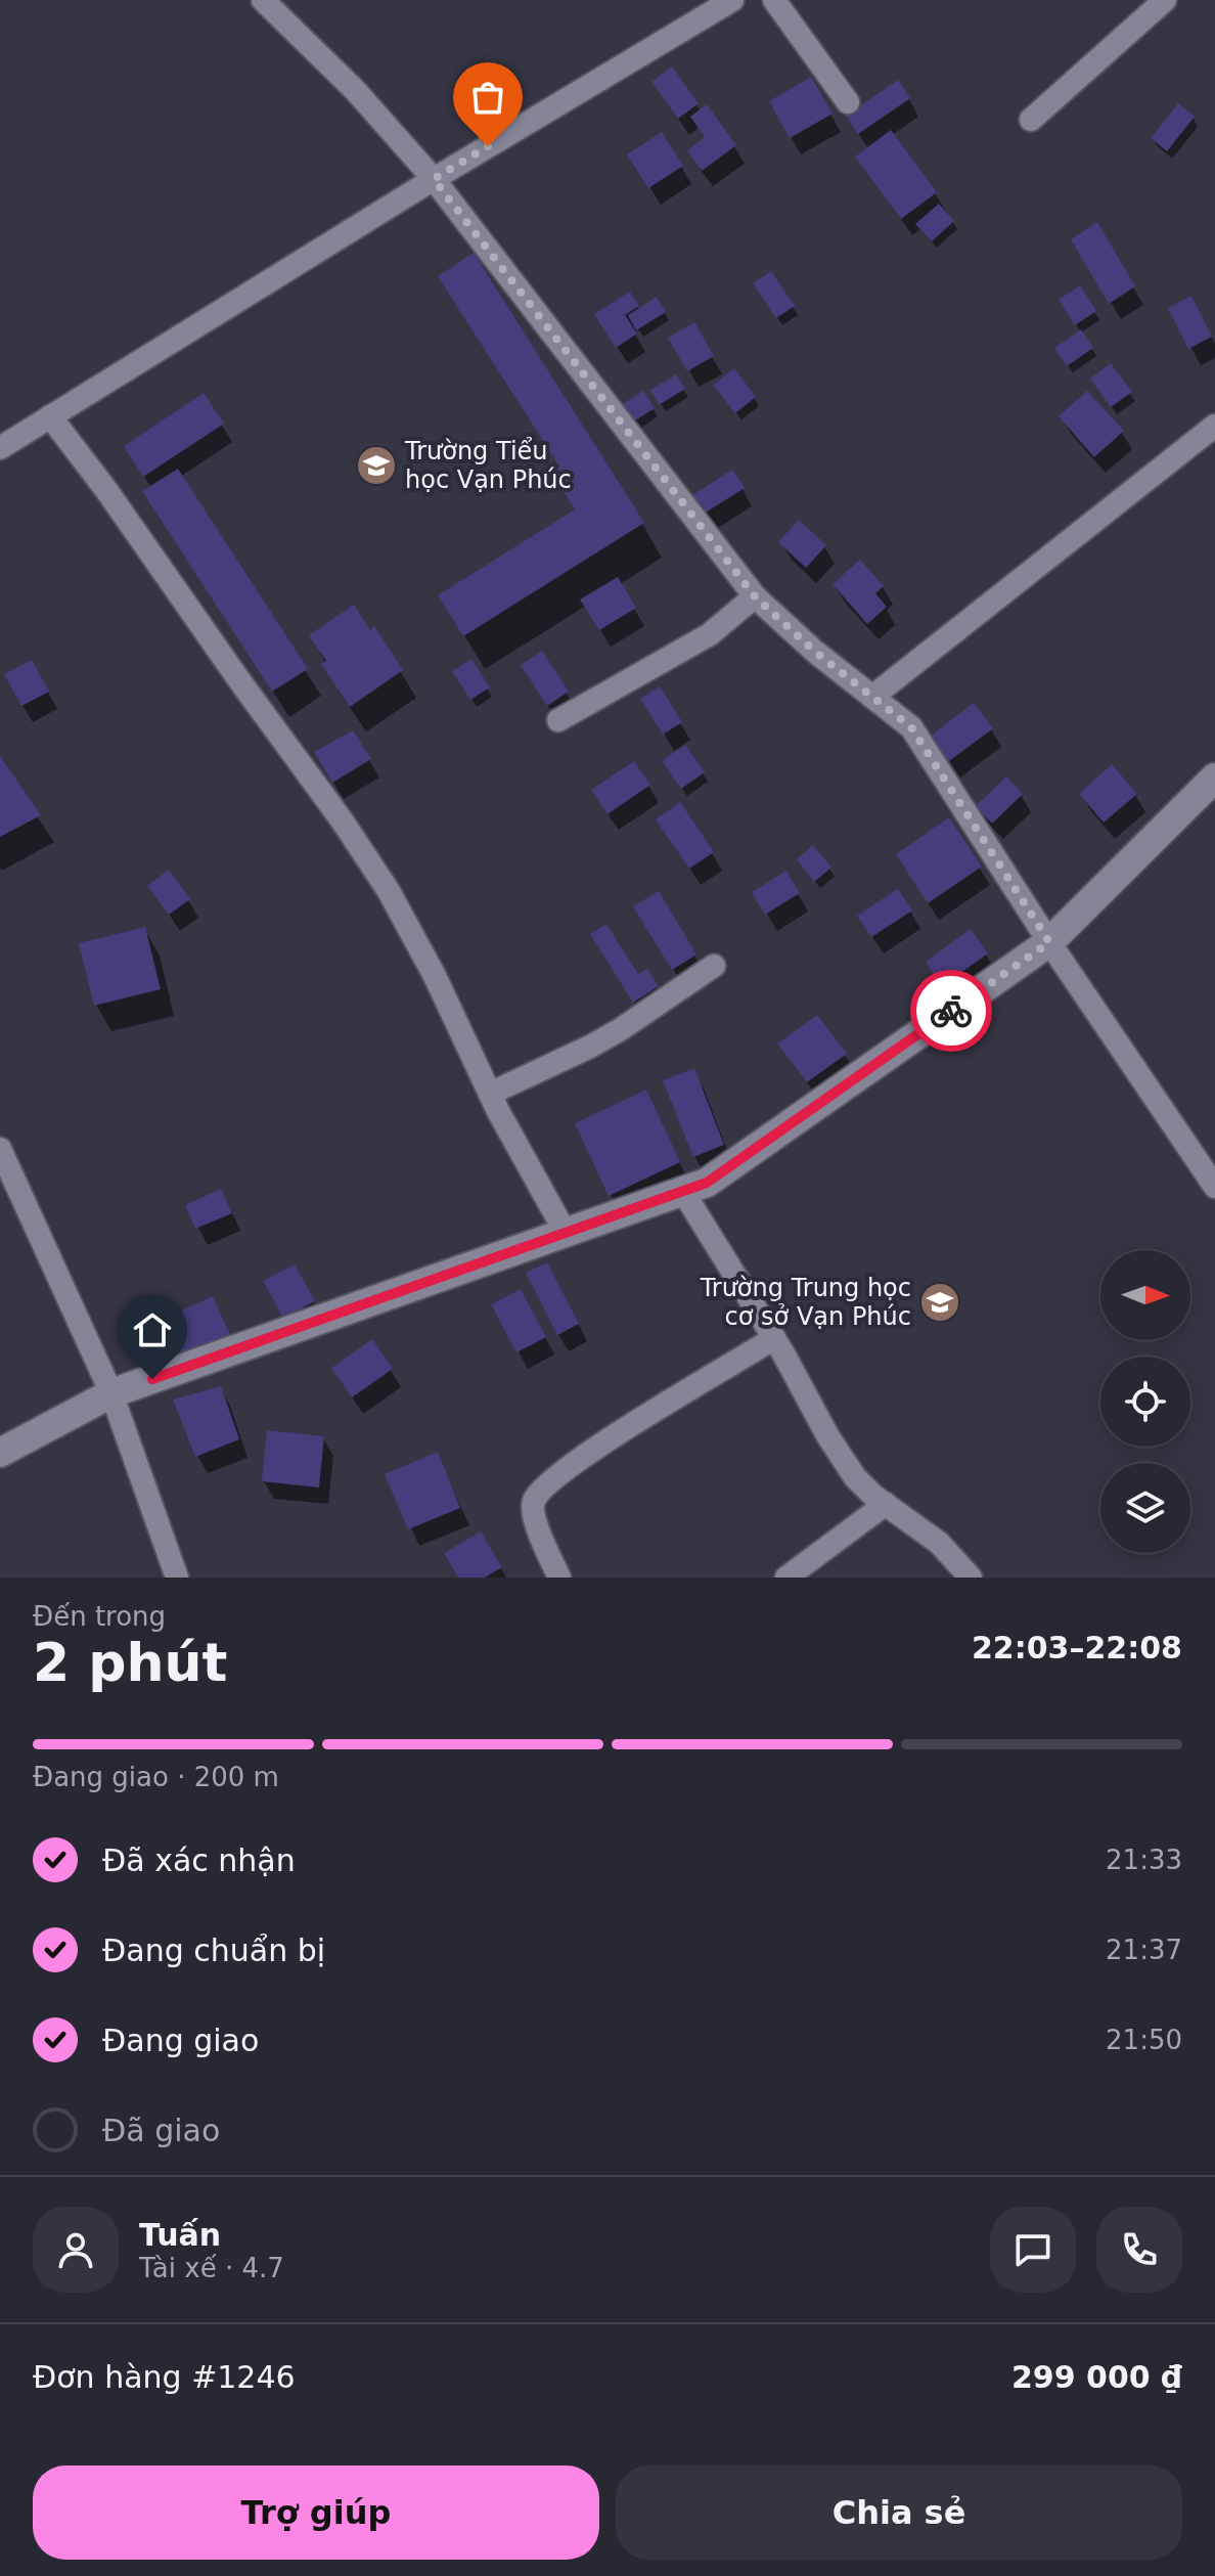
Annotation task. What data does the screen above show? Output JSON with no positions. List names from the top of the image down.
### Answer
{
  "places": {
    "school or university": ["Trường Tiểu học Vạn Phúc", "Trường Trung học cơ sở Vạn Phúc"]
  },
  "north": "right",
  "page": {
    "heading": ["2 phút", "Đến trong", "22:03–22:08"],
    "panel": [
      "Tuấn",
      "Tài xế · 4.7",
      "Đơn hàng #1246",
      "299 000 ₫"
    ],
    "bar": "Đang giao · 200 m",
    "list": [
      ["Đã xác nhận", "21:33"],
      ["Đang chuẩn bị", "21:37"],
      ["Đang giao", "21:50"],
      "Đã giao"
    ],
    "buttons": ["Trợ giúp", "Chia sẻ"]
  }
}
